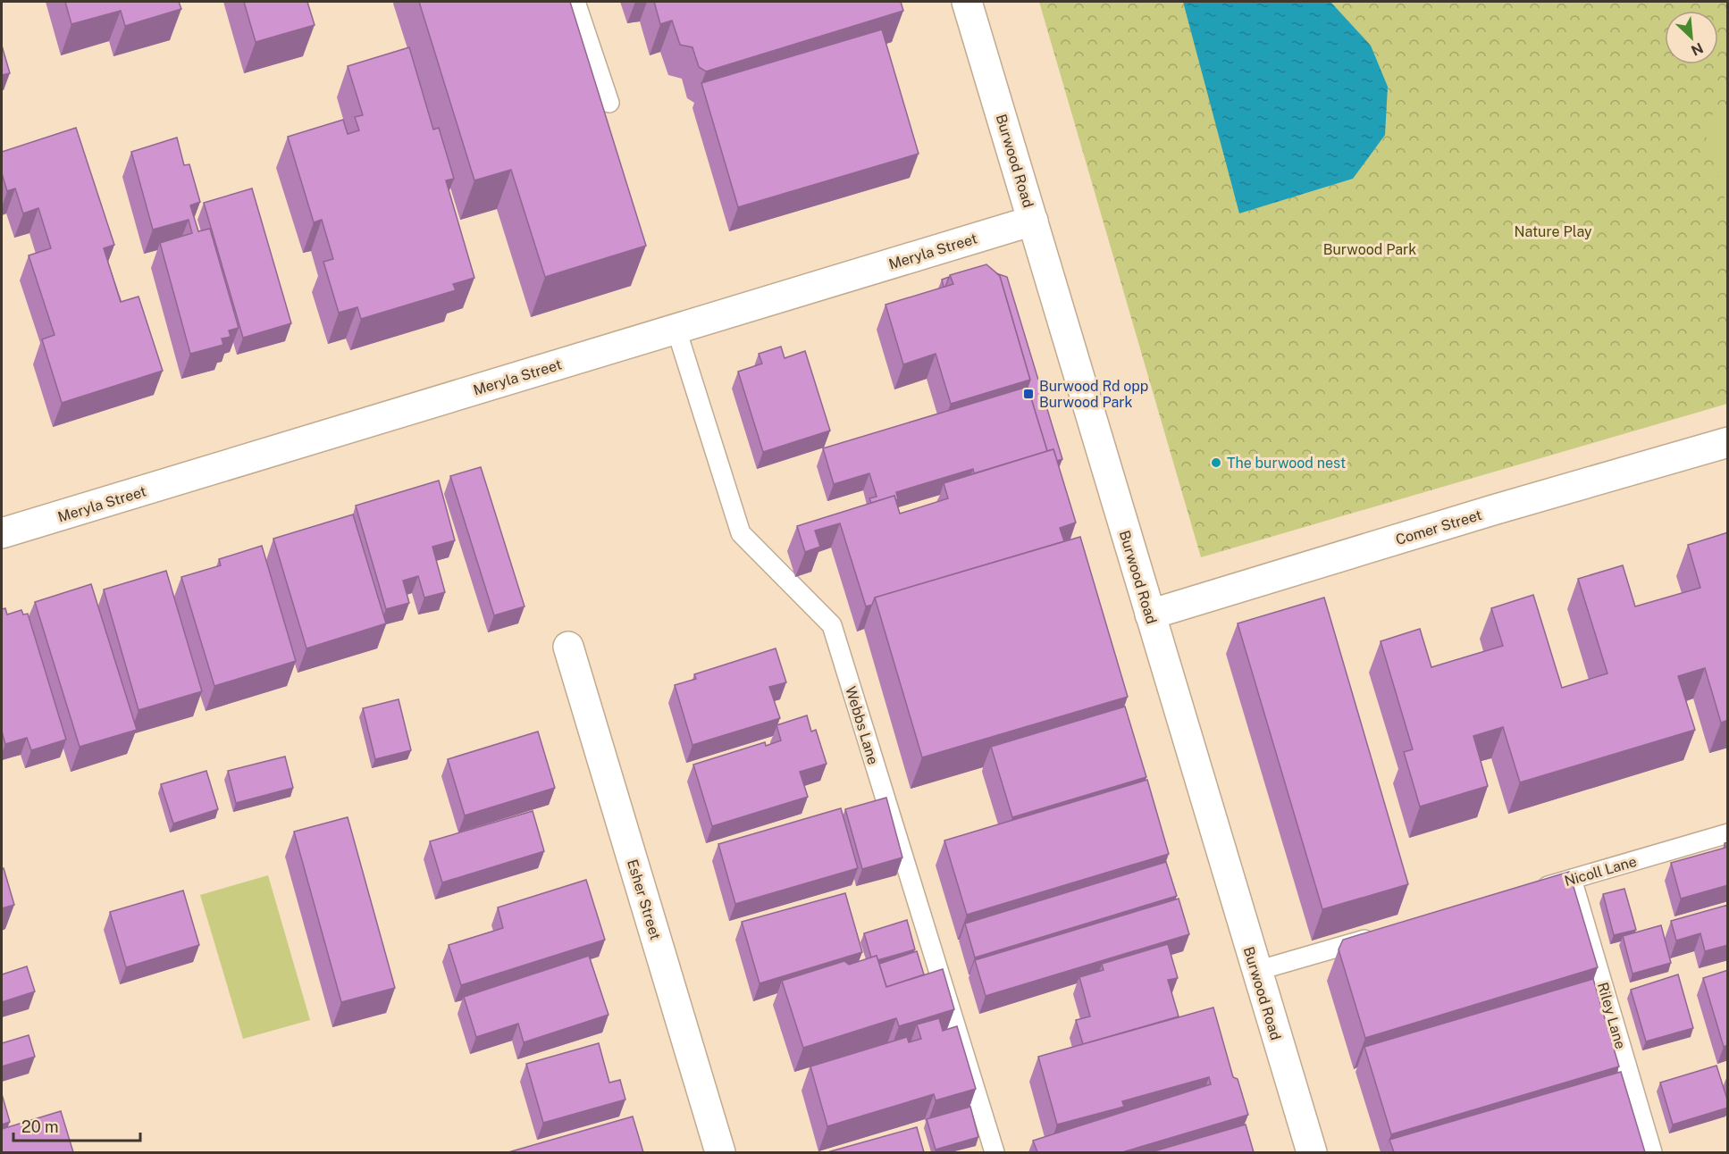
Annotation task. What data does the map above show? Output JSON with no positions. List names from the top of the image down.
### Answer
{
  "streets": {
    "street": [
      "Burwood Road",
      "Meryla Street",
      "Comer Street",
      "Esher Street"
    ],
    "lane": ["Webbs Lane", "Nicoll Lane", "Riley Lane"]
  },
  "crossings": [
    ["Burwood Road", "Meryla Street"],
    ["Burwood Road", "Comer Street"],
    ["Meryla Street", "Webbs Lane"],
    ["Nicoll Lane", "Riley Lane"]
  ],
  "parks": ["Nature Play", "Burwood Park"],
  "places": {
    "transit": ["Burwood Rd opp Burwood Park"],
    "other": ["The burwood nest"]
  },
  "scale_bar": "20 m",
  "north": "bottom right"
}
